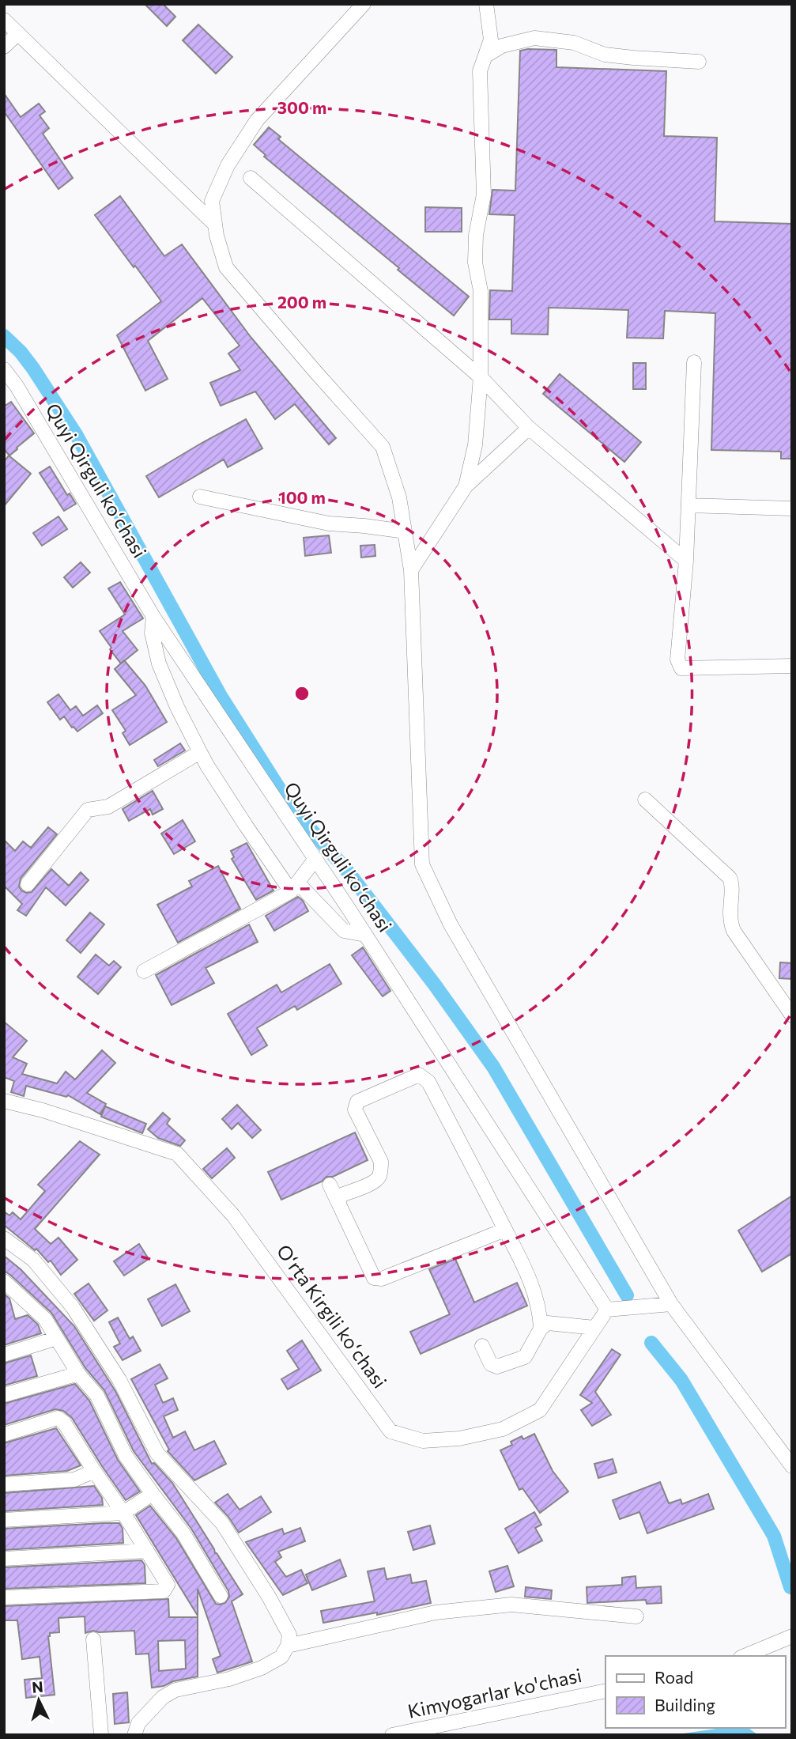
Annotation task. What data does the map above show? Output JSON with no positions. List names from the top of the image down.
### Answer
{
  "streets": {
    "street": ["Quyi Qirguli koʻchasi", "Oʻrta Kirgili koʻchasi", "Kimyogarlar ko'chasi"]
  },
  "crossings": [
    ["Quyi Qirguli koʻchasi", "Oʻrta Kirgili koʻchasi"]
  ],
  "legend": ["Road", "Building"],
  "north": "top",
  "rings": ["300 m", "200 m", "100 m"]
}
